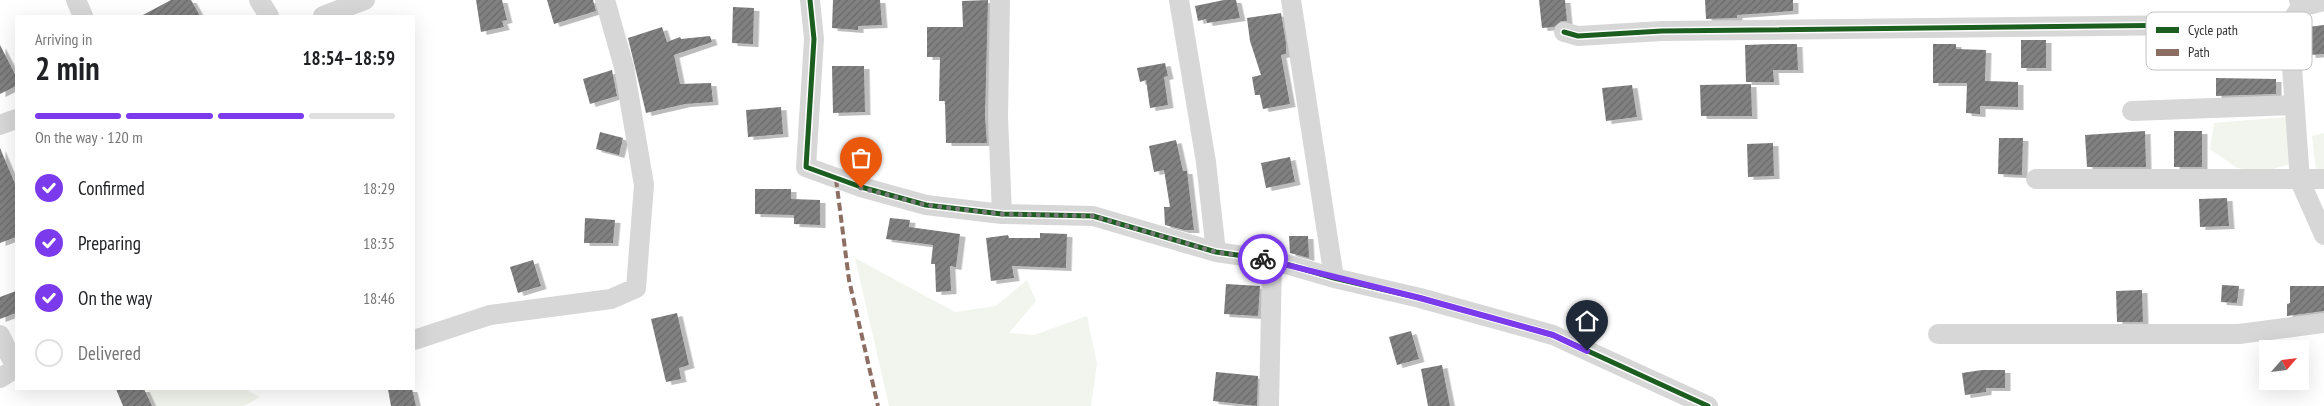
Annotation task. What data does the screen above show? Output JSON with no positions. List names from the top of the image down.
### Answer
{
  "legend": ["Cycle path", "Path"],
  "north": "top right",
  "page": {
    "heading": ["2 min", "Arriving in", "18:54–18:59"],
    "bar": "On the way · 120 m",
    "list": [
      ["Confirmed", "18:29"],
      ["Preparing", "18:35"],
      ["On the way", "18:46"],
      "Delivered"
    ]
  }
}
